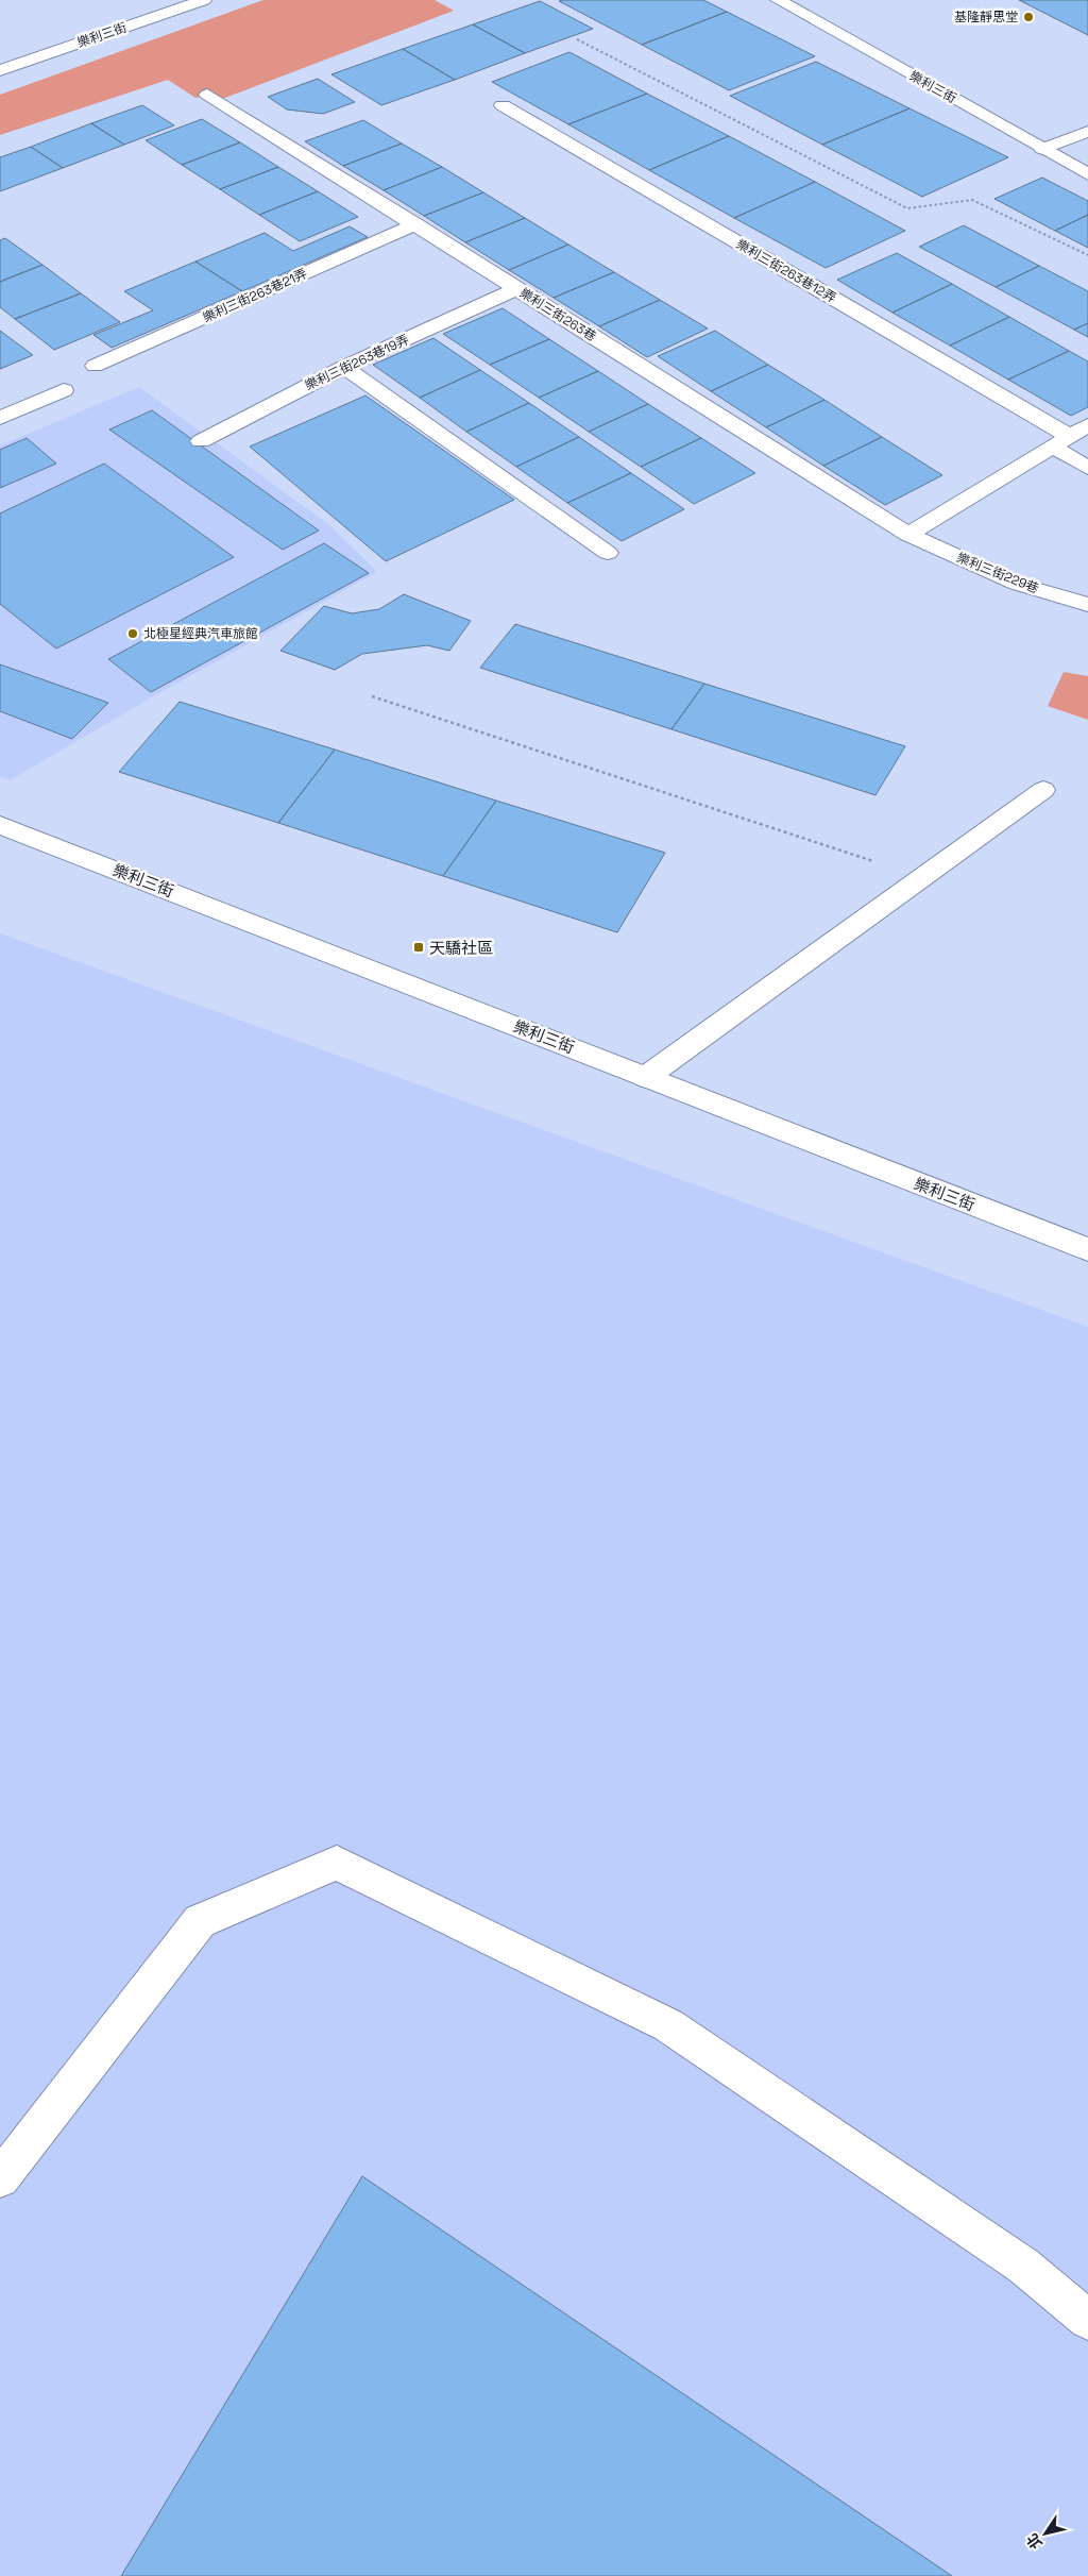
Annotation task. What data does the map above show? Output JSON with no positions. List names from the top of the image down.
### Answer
{
  "streets": {
    "street": [
      "樂利三街",
      "樂利三街263巷12弄",
      "樂利三街263巷21弄",
      "樂利三街263巷",
      "樂利三街263巷19弄",
      "樂利三街229巷"
    ]
  },
  "crossings": [
    ["樂利三街263巷21弄", "樂利三街263巷"],
    ["樂利三街263巷", "樂利三街263巷19弄"],
    ["樂利三街263巷", "樂利三街229巷"]
  ],
  "places": {
    "other": ["基隆靜思堂", "北極星經典汽車旅館"],
    "transit": ["天驕社區"]
  },
  "north": "bottom left"
}
